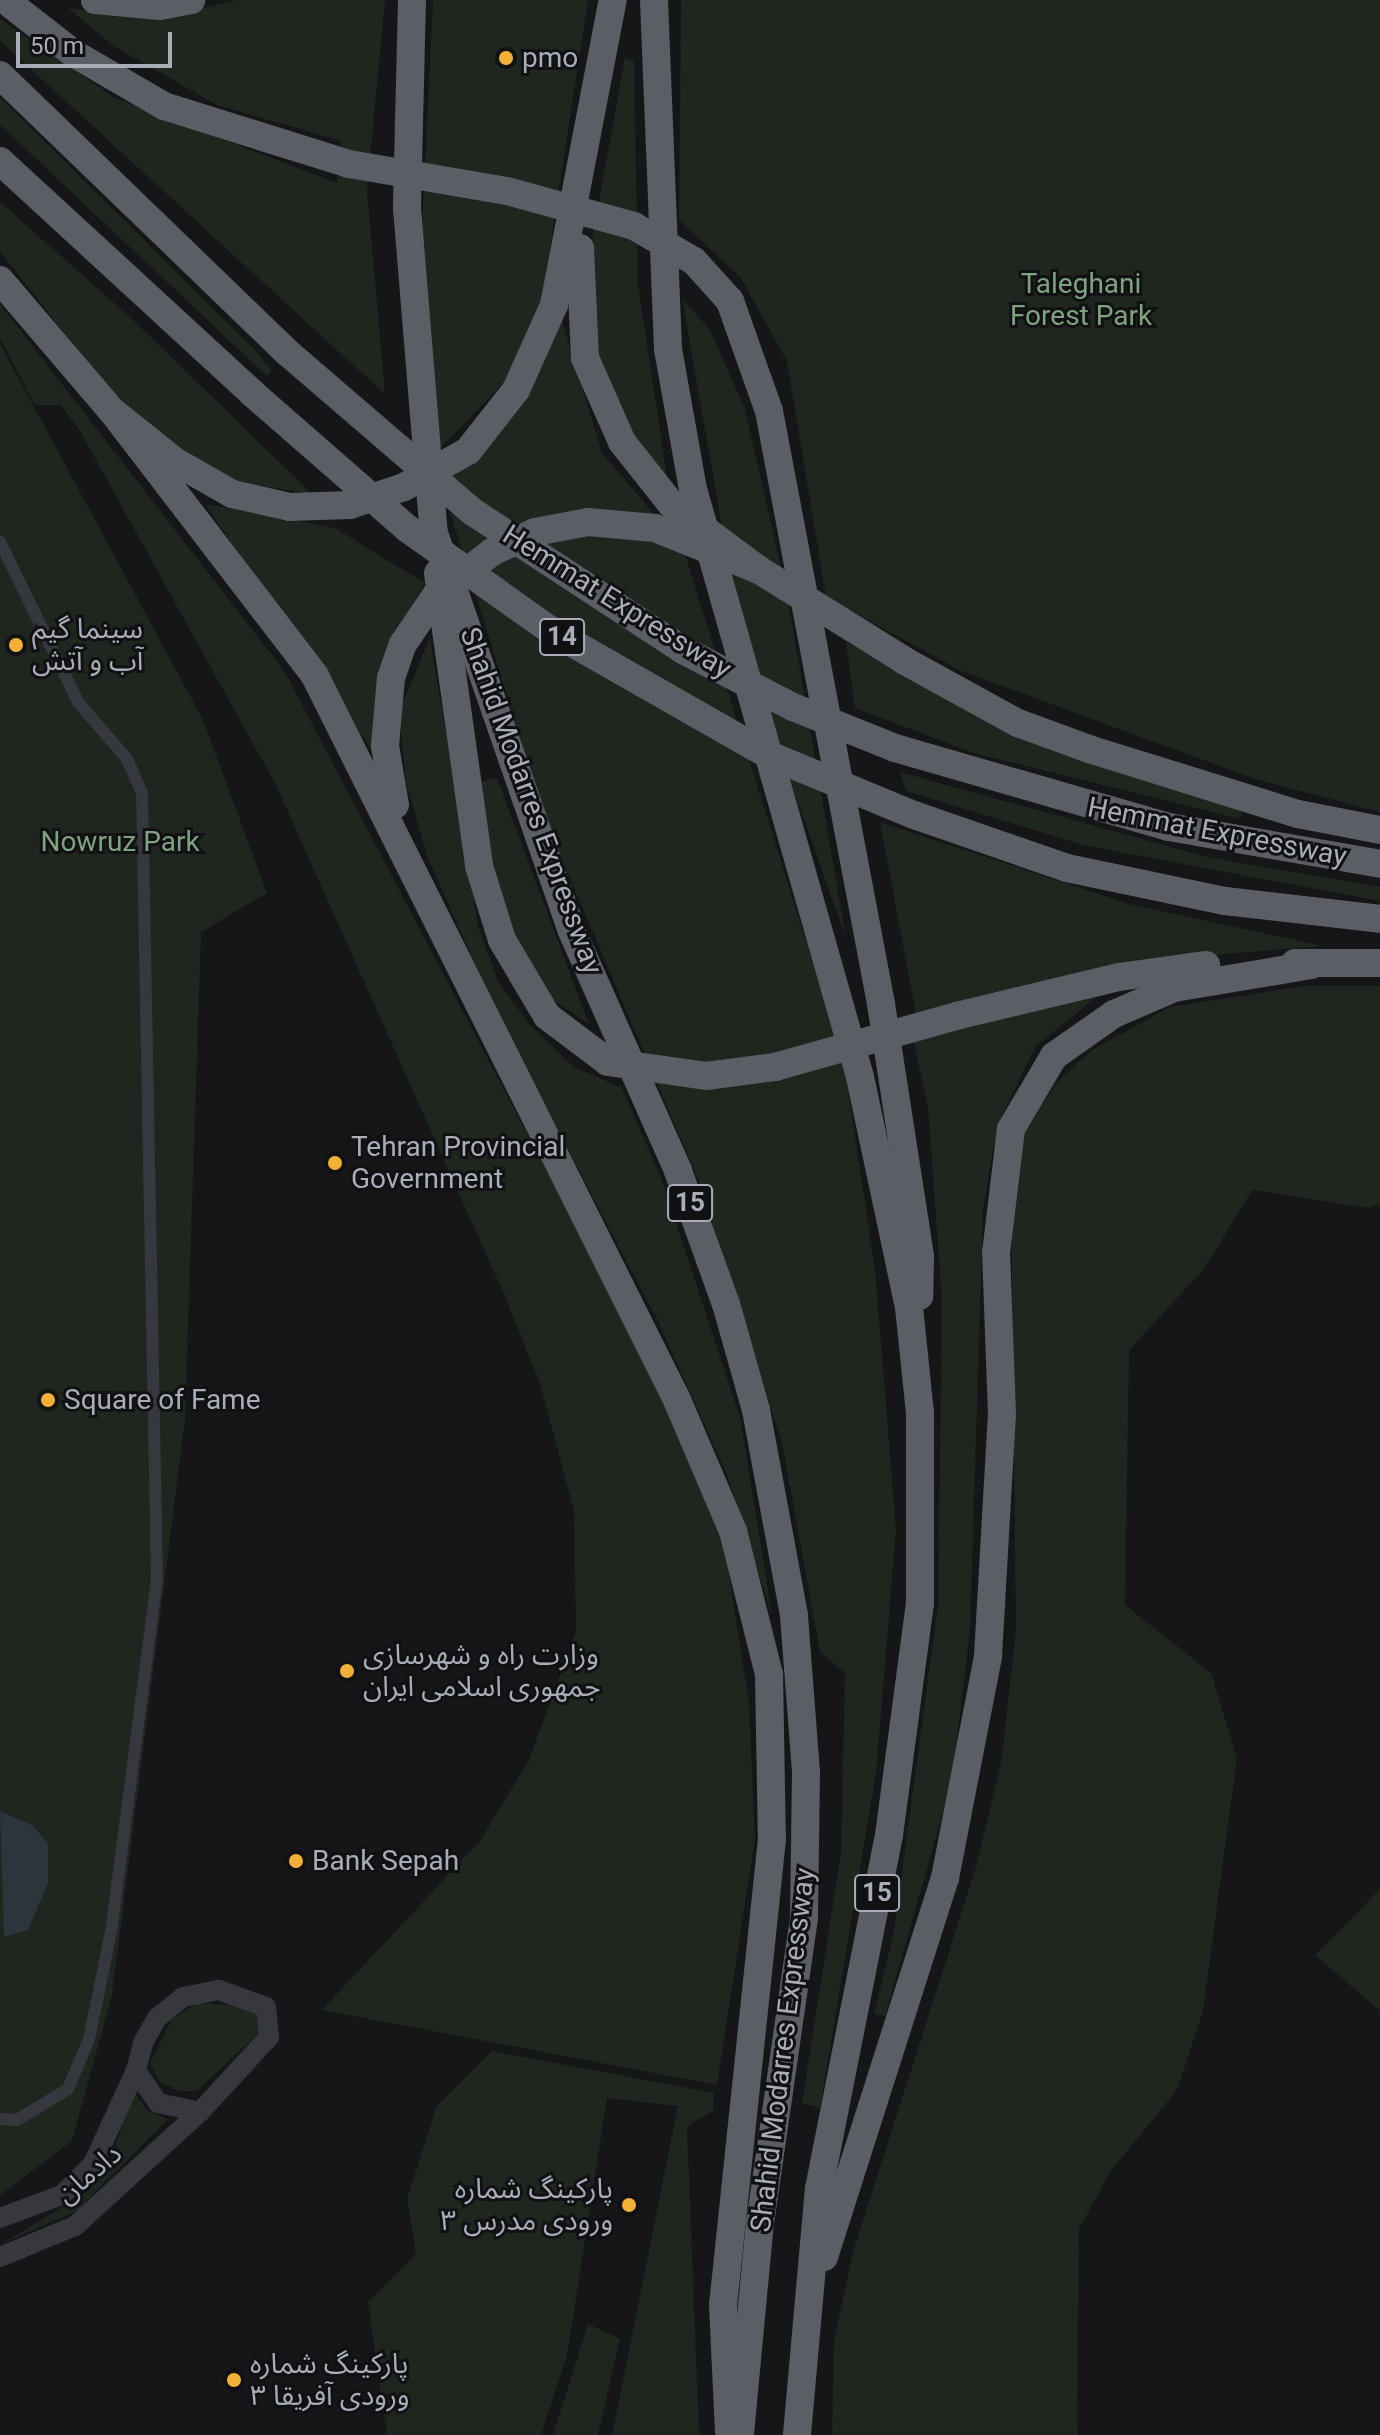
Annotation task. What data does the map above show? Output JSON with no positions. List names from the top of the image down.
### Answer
{
  "streets": {
    "highway": [
      "Hemmat Expressway",
      "14",
      "Shahid Modarres Expressway",
      "15"
    ],
    "street": ["دادمان"]
  },
  "parks": ["Taleghani Forest Park", "Nowruz Park"],
  "places": [
    "pmo",
    "سینما گیم آب و آتش",
    "Tehran Provincial Government",
    "Square of Fame",
    "وزارت راه و شهرسازی جمهوری اسلامی ایران",
    "Bank Sepah",
    "پارکینگ شماره ۳ ورودی مدرس",
    "پارکینگ شماره ۳ ورودی آفریقا"
  ],
  "scale_bar": "50 m"
}
